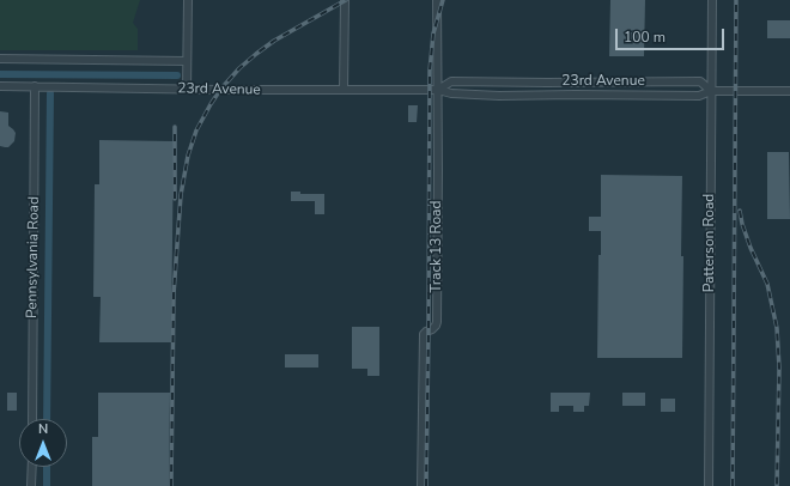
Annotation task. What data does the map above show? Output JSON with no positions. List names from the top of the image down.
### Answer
{
  "streets": {
    "street": [
      "23rd Avenue",
      "Patterson Road",
      "Track 13 Road",
      "Pennsylvania Road"
    ]
  },
  "crossings": [
    ["23rd Avenue", "Patterson Road"],
    ["23rd Avenue", "Track 13 Road"],
    ["23rd Avenue", "Pennsylvania Road"]
  ],
  "scale_bar": "100 m",
  "north": "top"
}
